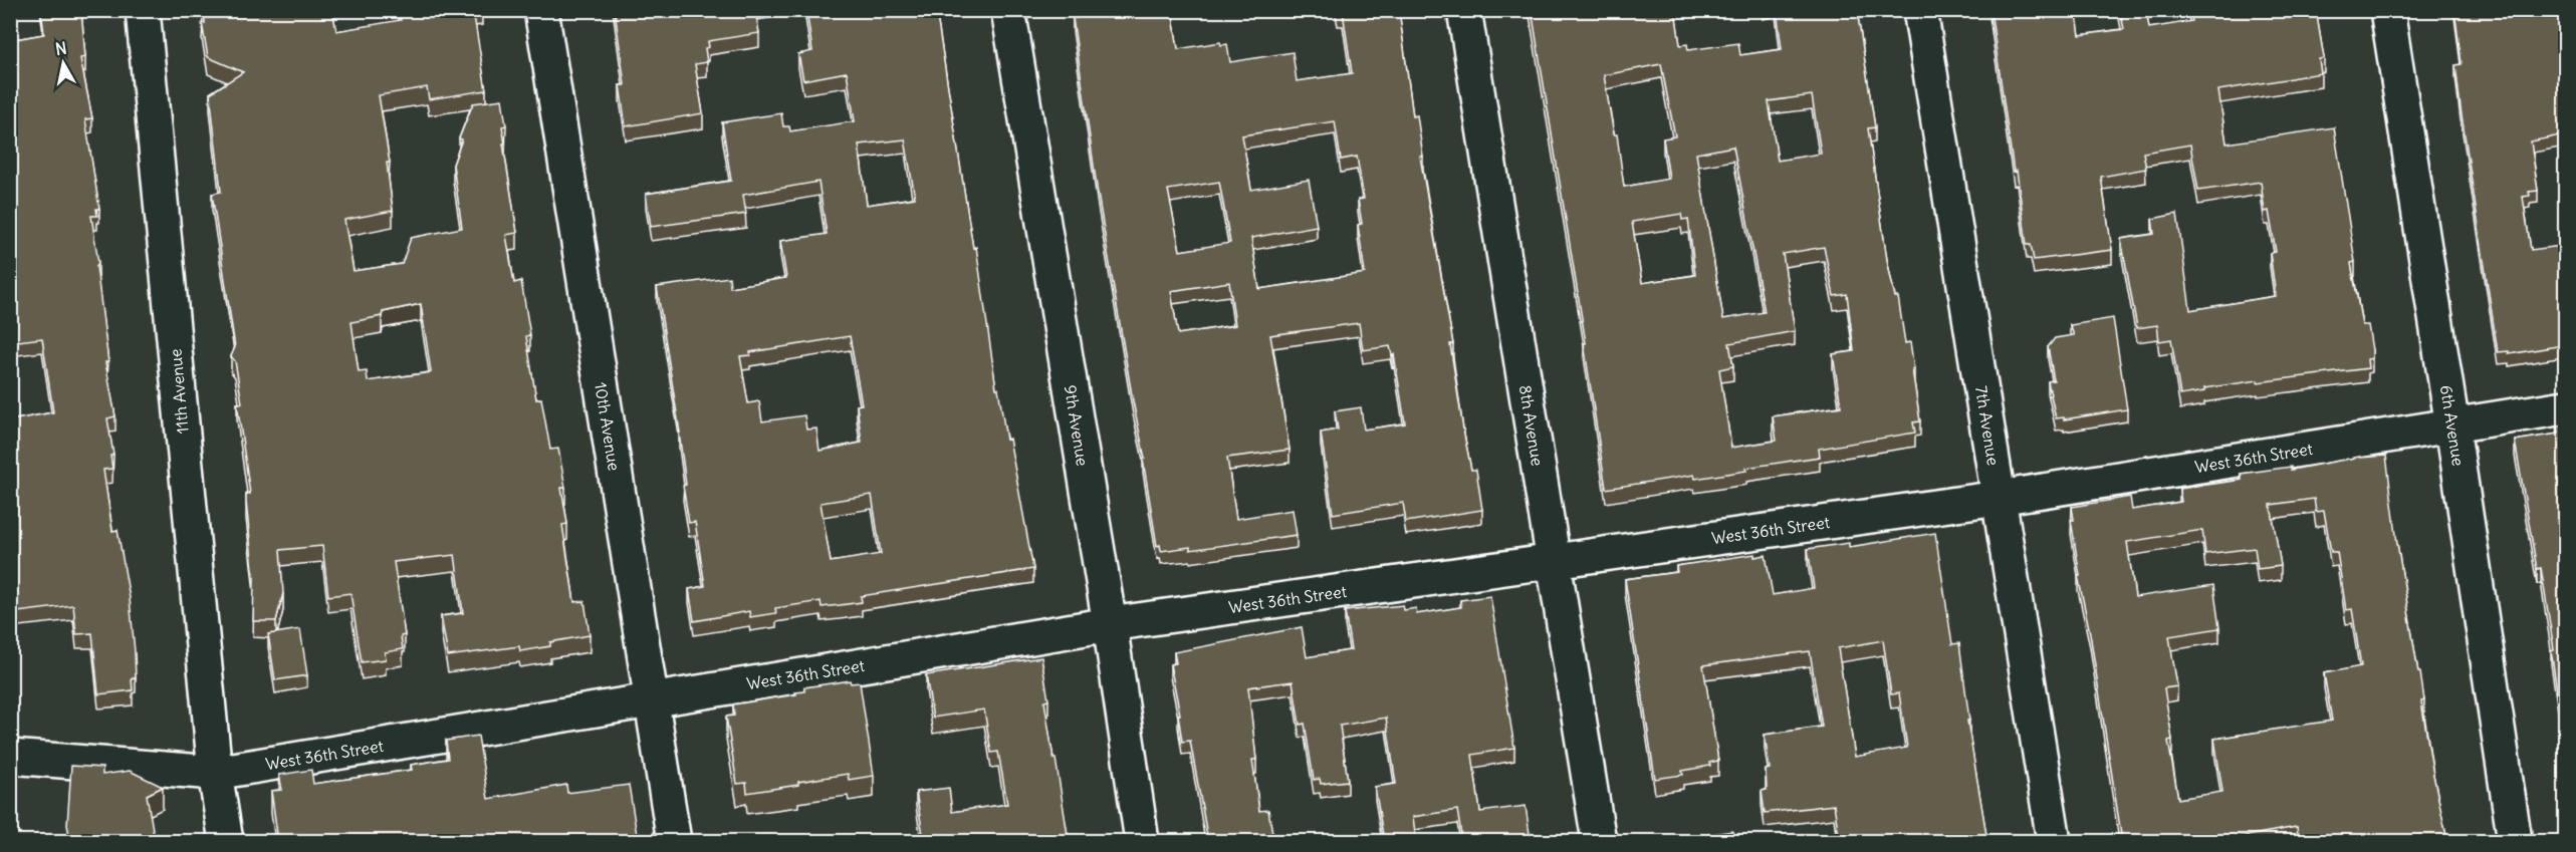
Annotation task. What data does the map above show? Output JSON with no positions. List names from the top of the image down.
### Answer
{
  "streets": {
    "street": [
      "11th Avenue",
      "9th Avenue",
      "8th Avenue",
      "7th Avenue",
      "6th Avenue",
      "10th Avenue",
      "West 36th Street"
    ]
  },
  "crossings": [
    ["11th Avenue", "West 36th Street"],
    ["9th Avenue", "West 36th Street"],
    ["8th Avenue", "West 36th Street"],
    ["7th Avenue", "West 36th Street"],
    ["6th Avenue", "West 36th Street"],
    ["10th Avenue", "West 36th Street"]
  ],
  "north": "top"
}
